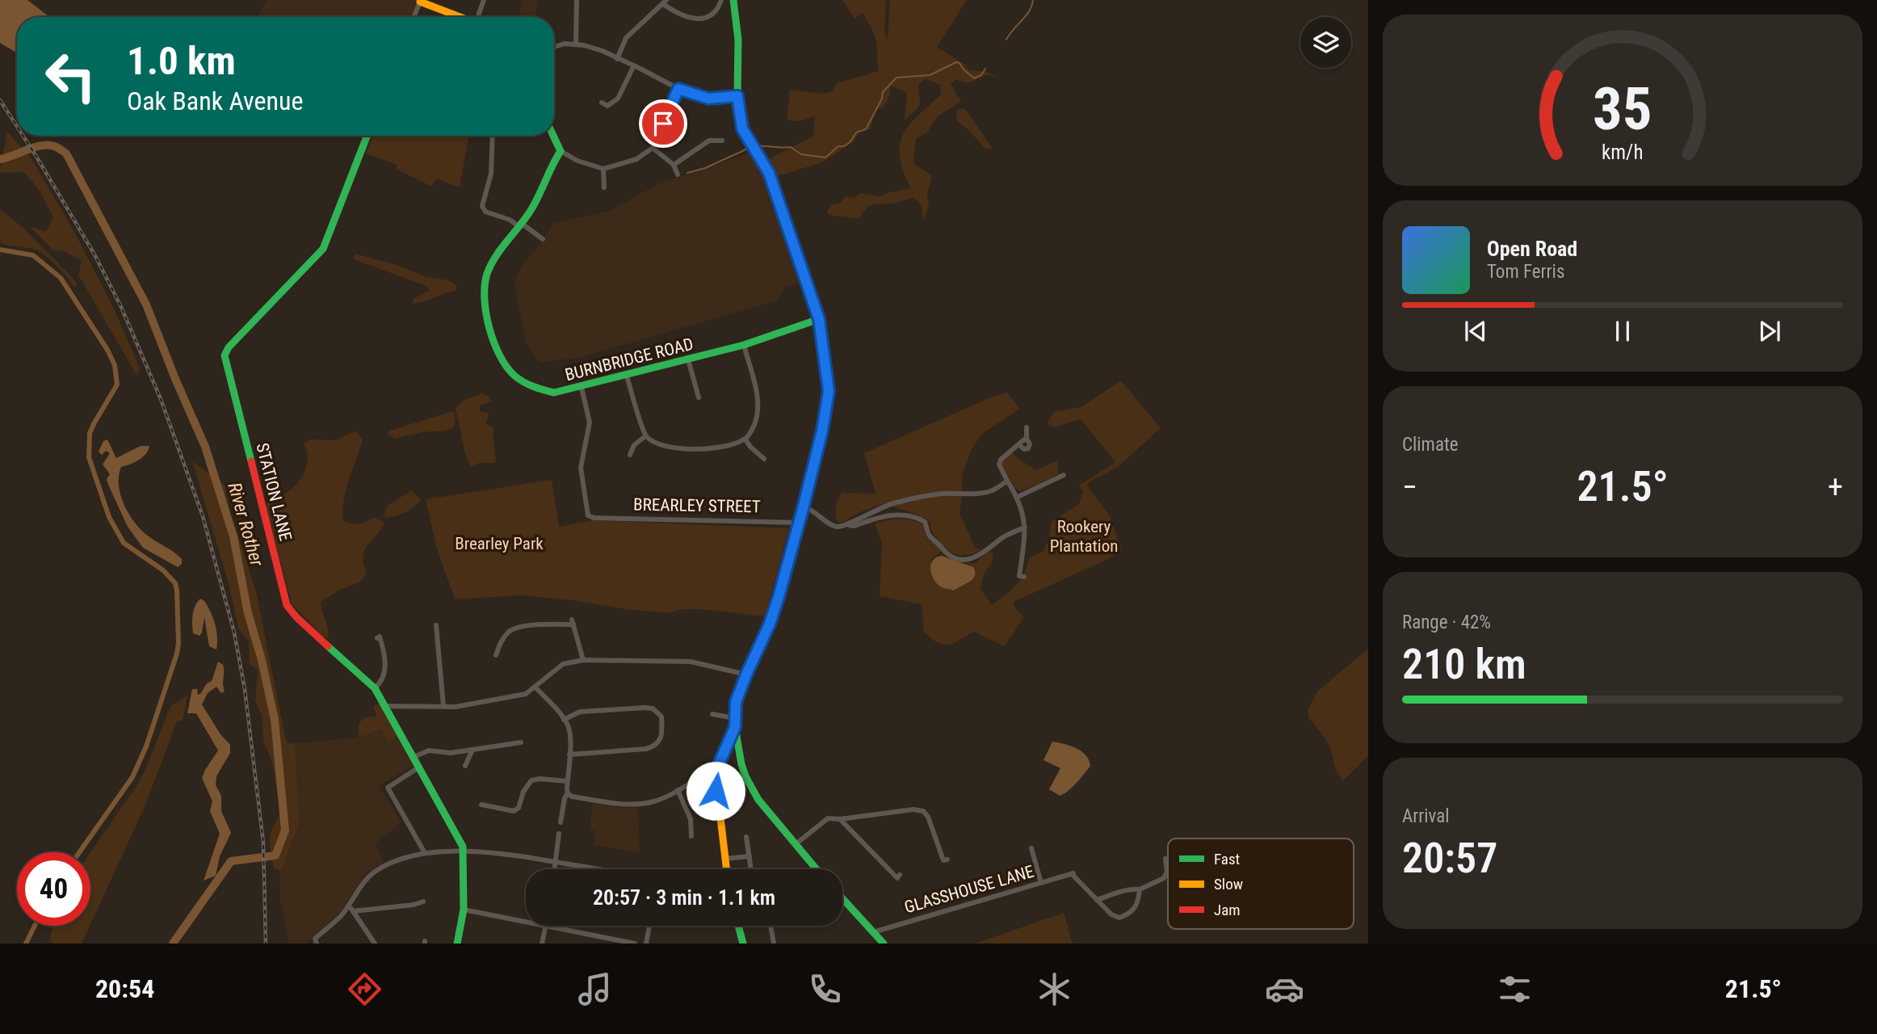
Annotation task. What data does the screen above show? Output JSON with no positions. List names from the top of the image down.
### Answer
{
  "streets": {
    "street": [
      "BURNBRIDGE ROAD",
      "STATION LANE",
      "BREARLEY STREET",
      "GLASSHOUSE LANE"
    ]
  },
  "crossings": [
    ["BURNBRIDGE ROAD", "BREARLEY STREET"]
  ],
  "water": ["River Rother"],
  "parks": ["Rookery Plantation", "Brearley Park"],
  "legend": ["Fast", "Slow", "Jam"],
  "page": {
    "turn": ["1.0 km", "Oak Bank Avenue"],
    "song": ["Open Road", "Tom Ferris"],
    "tile": [
      "Climate",
      ["Range · 42%", "210 km"],
      ["Arrival", "20:57"]
    ],
    "heat": ["−", "21.5°", "+"],
    "limit": "40",
    "trip": "20:57 · 3 min · 1.1 km",
    "tabs": ["20:54", "21.5°"],
    "gauge": ["35", "km/h"]
  }
}
